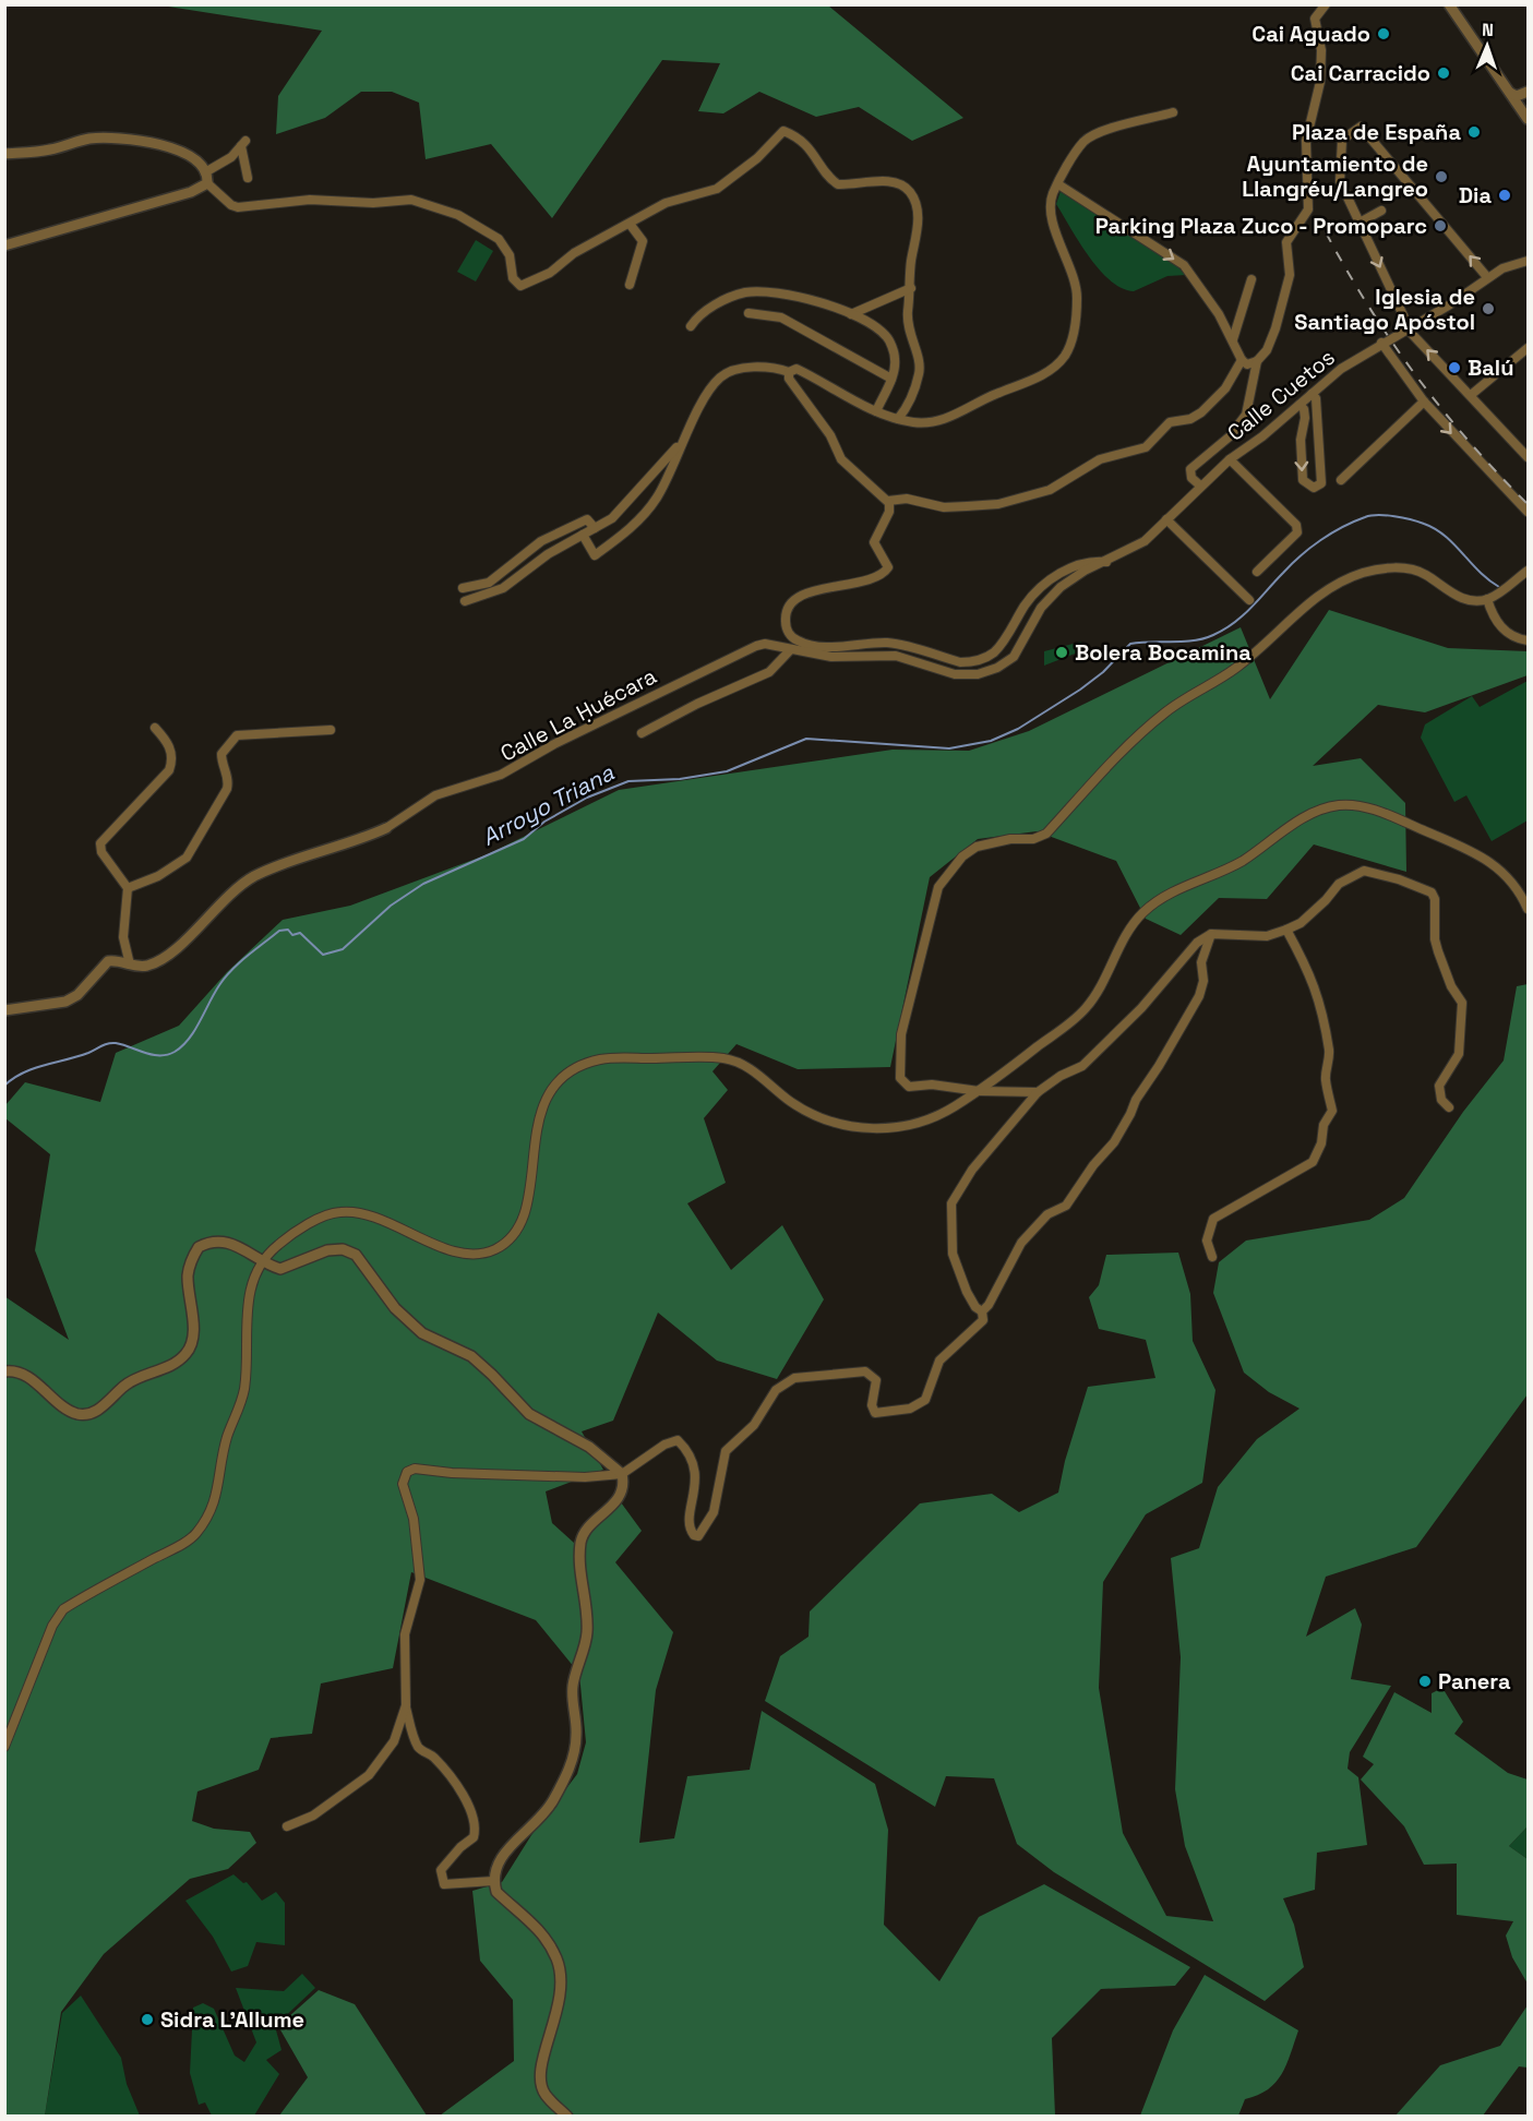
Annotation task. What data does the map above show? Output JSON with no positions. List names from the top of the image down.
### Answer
{
  "streets": {
    "street": ["Calle Cuetos", "Calle La Ḥuécara"]
  },
  "crossings": [
    ["Calle Cuetos", "Calle La Ḥuécara"]
  ],
  "water": ["Arroyo Triana"],
  "places": [
    "Cai Aguado",
    "Cai Carracido",
    "Plaza de España",
    "Ayuntamiento de Llangréu/Langreo",
    "Dia",
    "Parking Plaza Zuco - Promoparc",
    "Iglesia de Santiago Apóstol",
    "Balú",
    "Bolera Bocamina",
    "Panera",
    "Sidra L'Allume"
  ],
  "north": "top"
}
